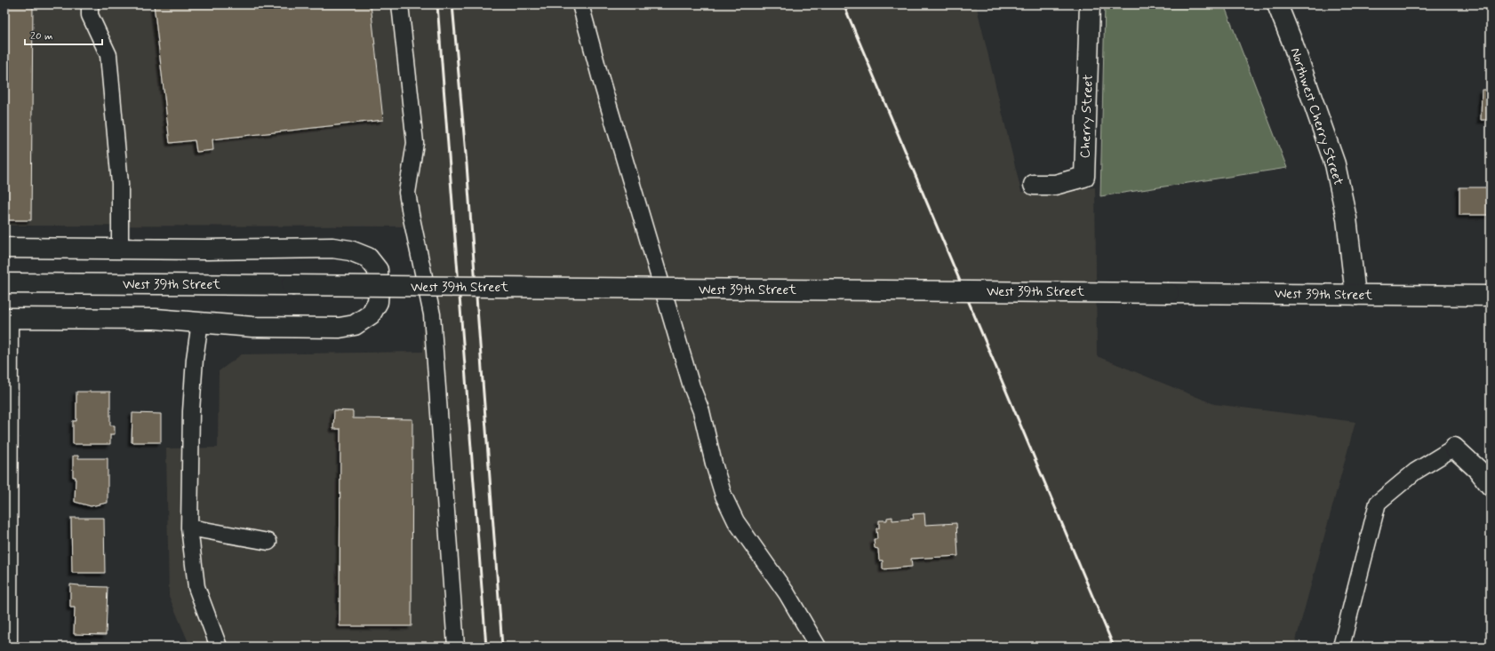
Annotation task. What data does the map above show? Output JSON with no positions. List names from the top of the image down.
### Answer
{
  "streets": {
    "street": ["Cherry Street", "Northwest Cherry Street", "West 39th Street"]
  },
  "crossings": [
    ["Northwest Cherry Street", "West 39th Street"]
  ],
  "scale_bar": "20 m"
}
